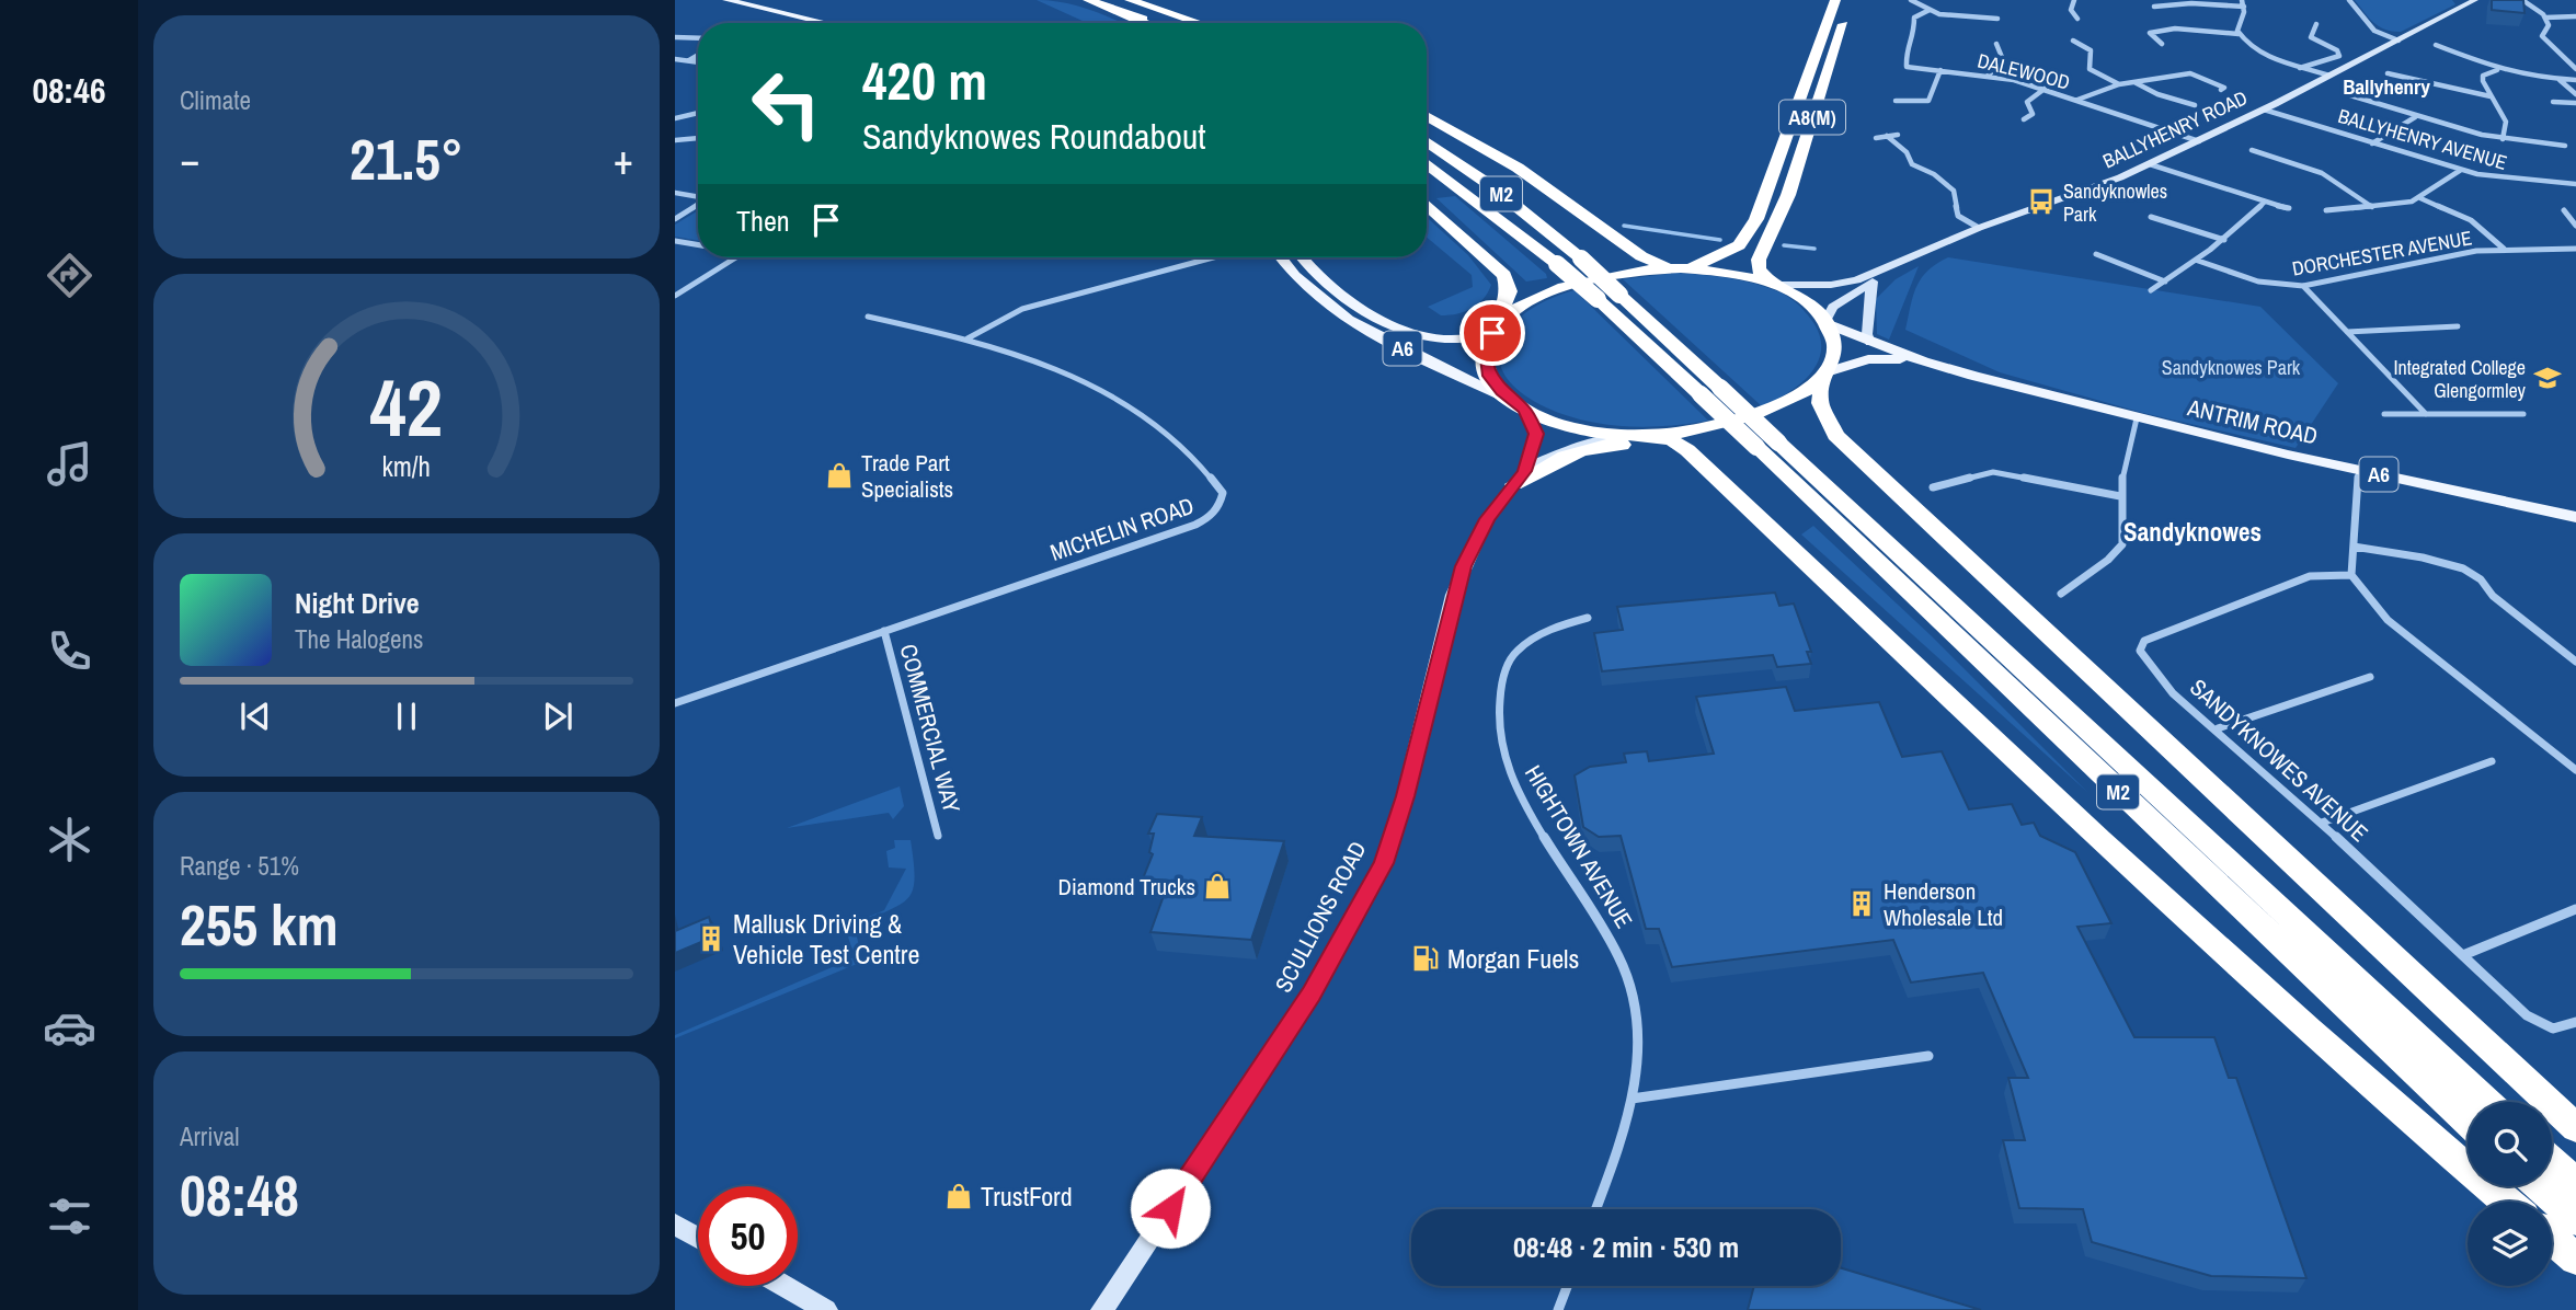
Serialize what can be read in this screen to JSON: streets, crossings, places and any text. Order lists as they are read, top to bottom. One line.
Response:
{"streets":{"highway":["A8(M)","M2","A6"],"main road":["BALLYHENRY ROAD","ANTRIM ROAD","SCULLIONS ROAD"],"street":["DALEWOOD","BALLYHENRY AVENUE","DORCHESTER AVENUE","MICHELIN ROAD","COMMERCIAL WAY","SANDYKNOWES AVENUE","HIGHTOWN AVENUE"]},"crossings":[["DALEWOOD","BALLYHENRY ROAD"],["A8(M)","BALLYHENRY ROAD"],["A8(M)","A6"],["BALLYHENRY ROAD","BALLYHENRY AVENUE"],["BALLYHENRY ROAD","A6"],["BALLYHENRY ROAD","ANTRIM ROAD"],["A6","ANTRIM ROAD"],["A6","SCULLIONS ROAD"],["MICHELIN ROAD","COMMERCIAL WAY"]],"districts":["Ballyhenry","Sandyknowes"],"parks":["Sandyknowes Park"],"places":{"bus stop":["Sandyknowles Park"],"school or university":["Integrated College Glengormley"],"shop":["Trade Part Specialists","Diamond Trucks","TrustFord"],"building":["Henderson Wholesale Ltd","Mallusk Driving & Vehicle Test Centre"],"fuel station":["Morgan Fuels"]},"page":{"tabs":"08:46","tile":["Climate",["Range · 51%","255 km"],["Arrival","08:48"]],"turn":["420 m","Sandyknowes Roundabout"],"heat":["−","21.5°","+"],"then":"Then","song":["Night Drive","The Halogens"],"limit":"50","trip":"08:48 · 2 min · 530 m","gauge":["42","km/h"]}}
